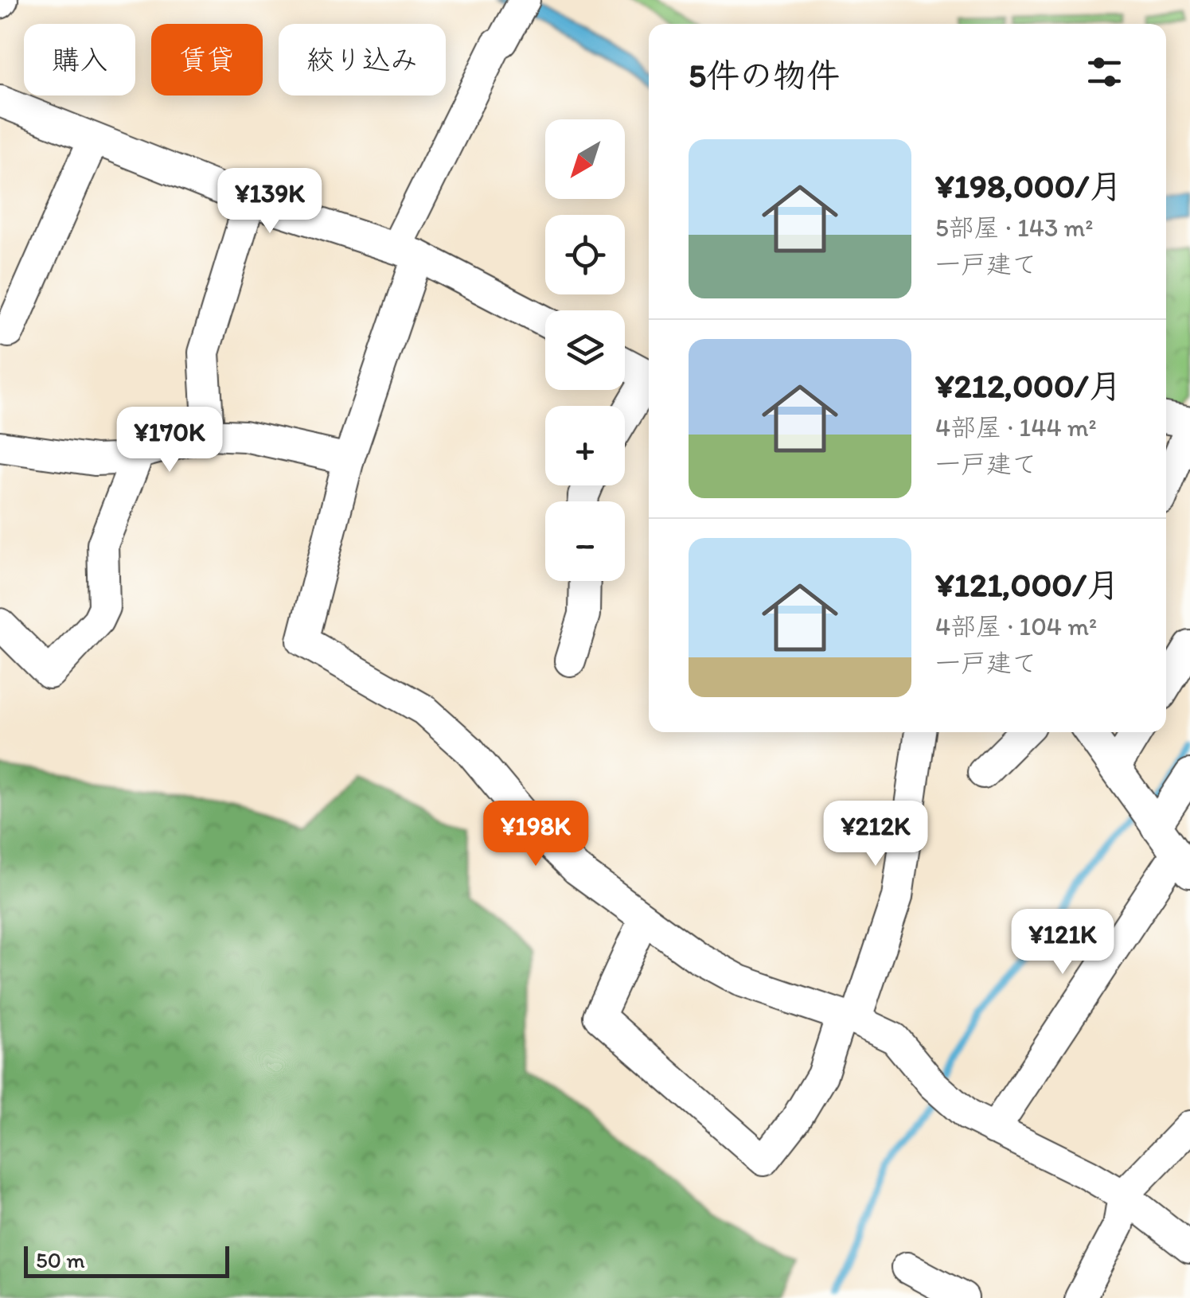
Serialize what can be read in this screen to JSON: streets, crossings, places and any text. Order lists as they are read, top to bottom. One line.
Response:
{"scale_bar":"50 m","north":"bottom left","page":{"chip":["購入","賃貸","絞り込み"],"heading":"5件の物件","map_buttons":["+","−"],"list":[{"name":"¥198,000/月","note":"5部屋 · 143 m² · 一戸建て"},{"name":"¥212,000/月","note":"4部屋 · 144 m² · 一戸建て"},{"name":"¥121,000/月","note":"4部屋 · 104 m² · 一戸建て"}],"price":["¥139K","¥170K","¥198K","¥212K","¥121K"],"scale":"50 m"}}
